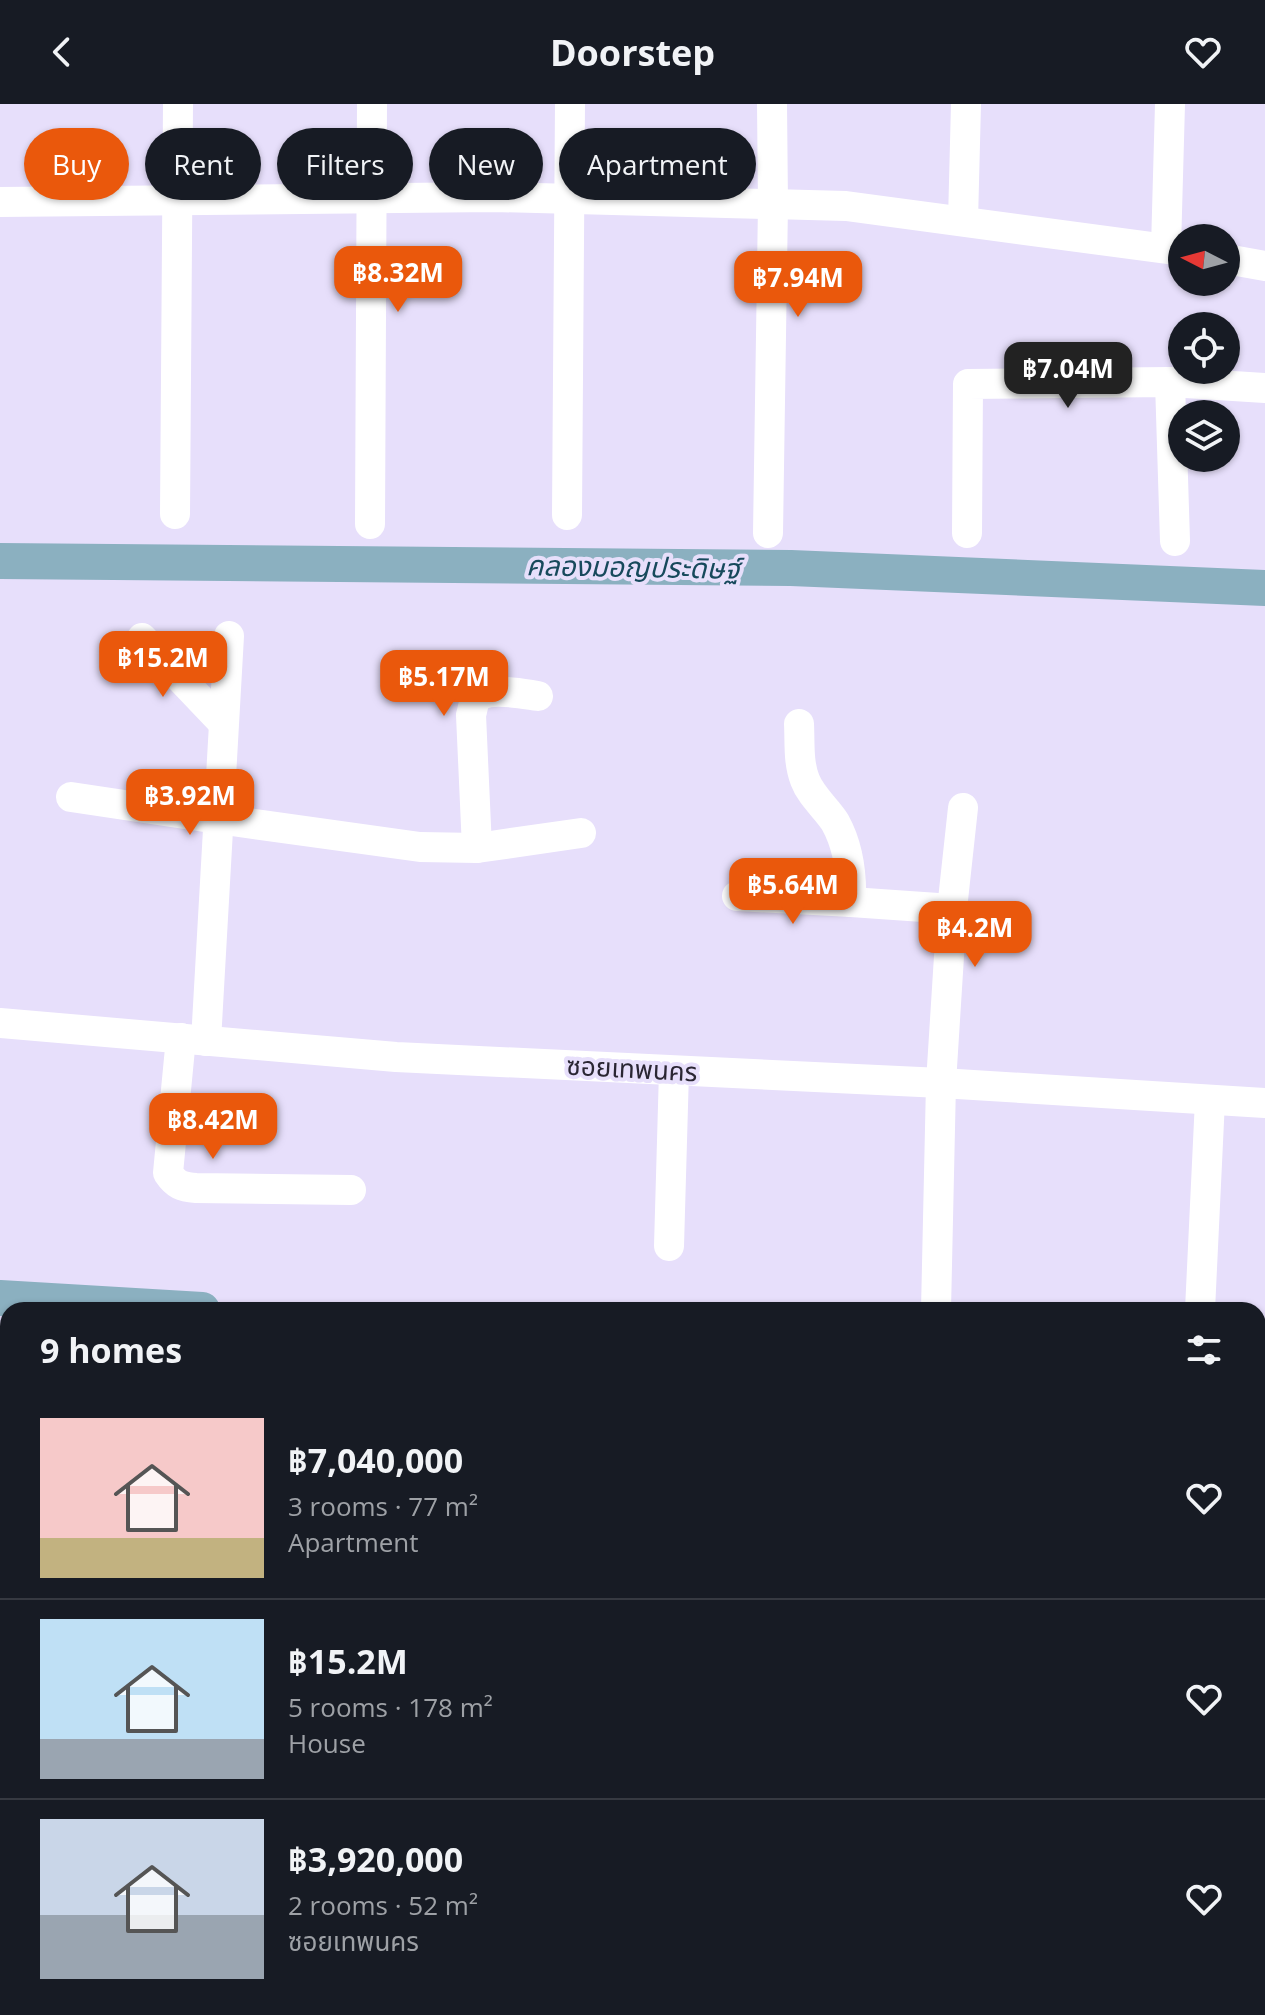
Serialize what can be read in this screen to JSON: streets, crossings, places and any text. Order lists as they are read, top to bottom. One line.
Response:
{"streets":{"street":["ซอยเทพนคร"]},"water":["คลองมอญประดิษฐ์"],"north":"left","page":{"header":"Doorstep","chip":["Buy","Rent","Filters","New","Apartment"],"price":["฿8.32M","฿7.94M","฿7.04M","฿15.2M","฿5.17M","฿3.92M","฿5.64M","฿4.2M","฿8.42M"],"heading":"9 homes","list":[{"name":"฿7,040,000","note":"3 rooms · 77 m² · Apartment"},{"name":"฿15.2M","note":"5 rooms · 178 m² · House"},{"name":"฿3,920,000","note":"2 rooms · 52 m² · ซอยเทพนคร"}]}}
